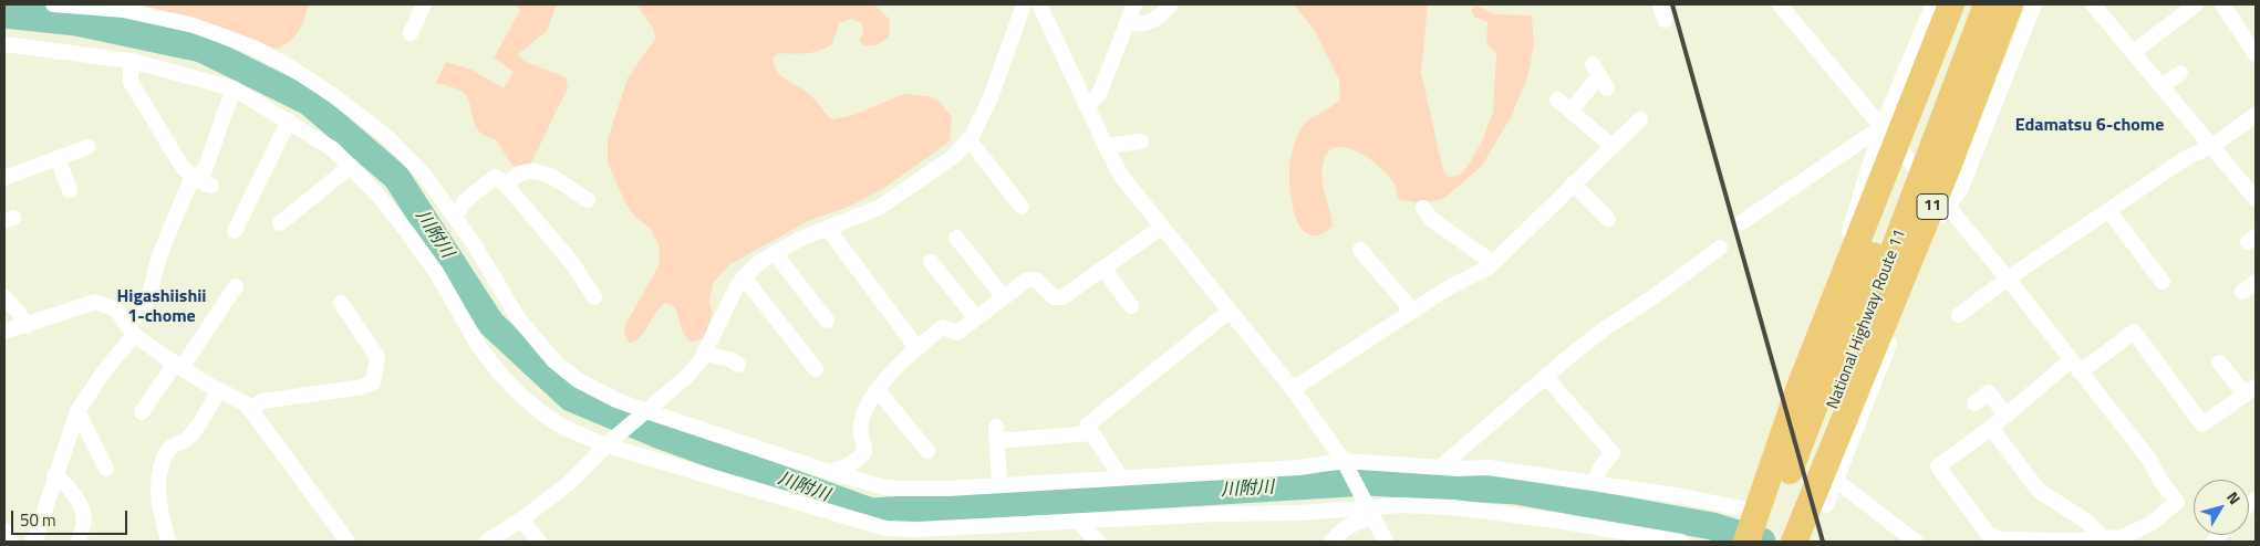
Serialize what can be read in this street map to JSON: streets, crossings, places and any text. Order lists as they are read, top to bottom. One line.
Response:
{"streets":{"highway":["11","National Highway Route 11"]},"districts":["Edamatsu 6-chome","Higashiishii 1-chome"],"water":["川附川"],"scale_bar":"50 m","north":"top right"}
